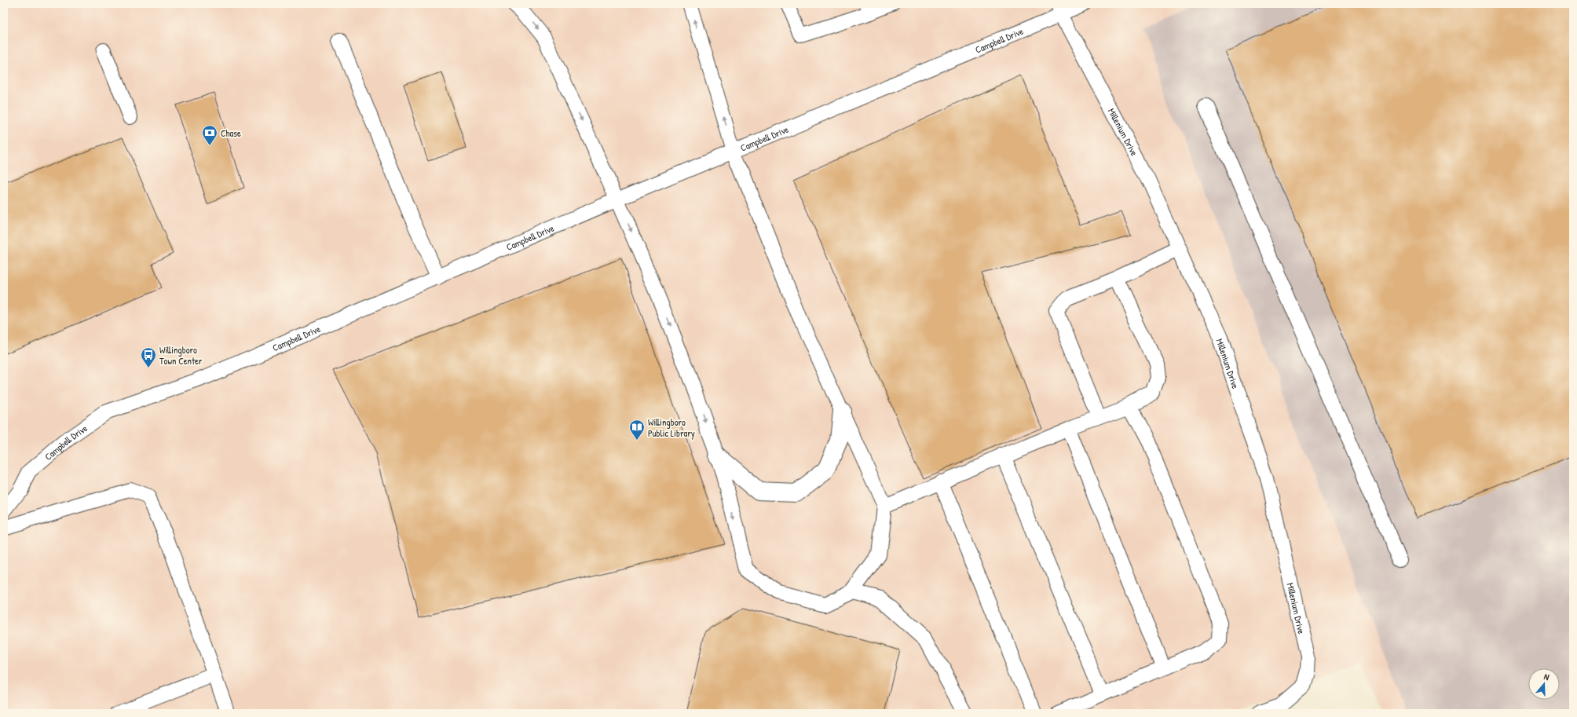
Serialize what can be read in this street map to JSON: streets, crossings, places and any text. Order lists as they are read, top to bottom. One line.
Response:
{"streets":{"lane":["Campbell Drive","Millenium Drive"]},"crossings":[["Campbell Drive","Millenium Drive"]],"places":{"bank":["Chase"],"bus stop":["Willingboro Town Center"],"library":["Willingboro Public Library"]},"north":"top"}
